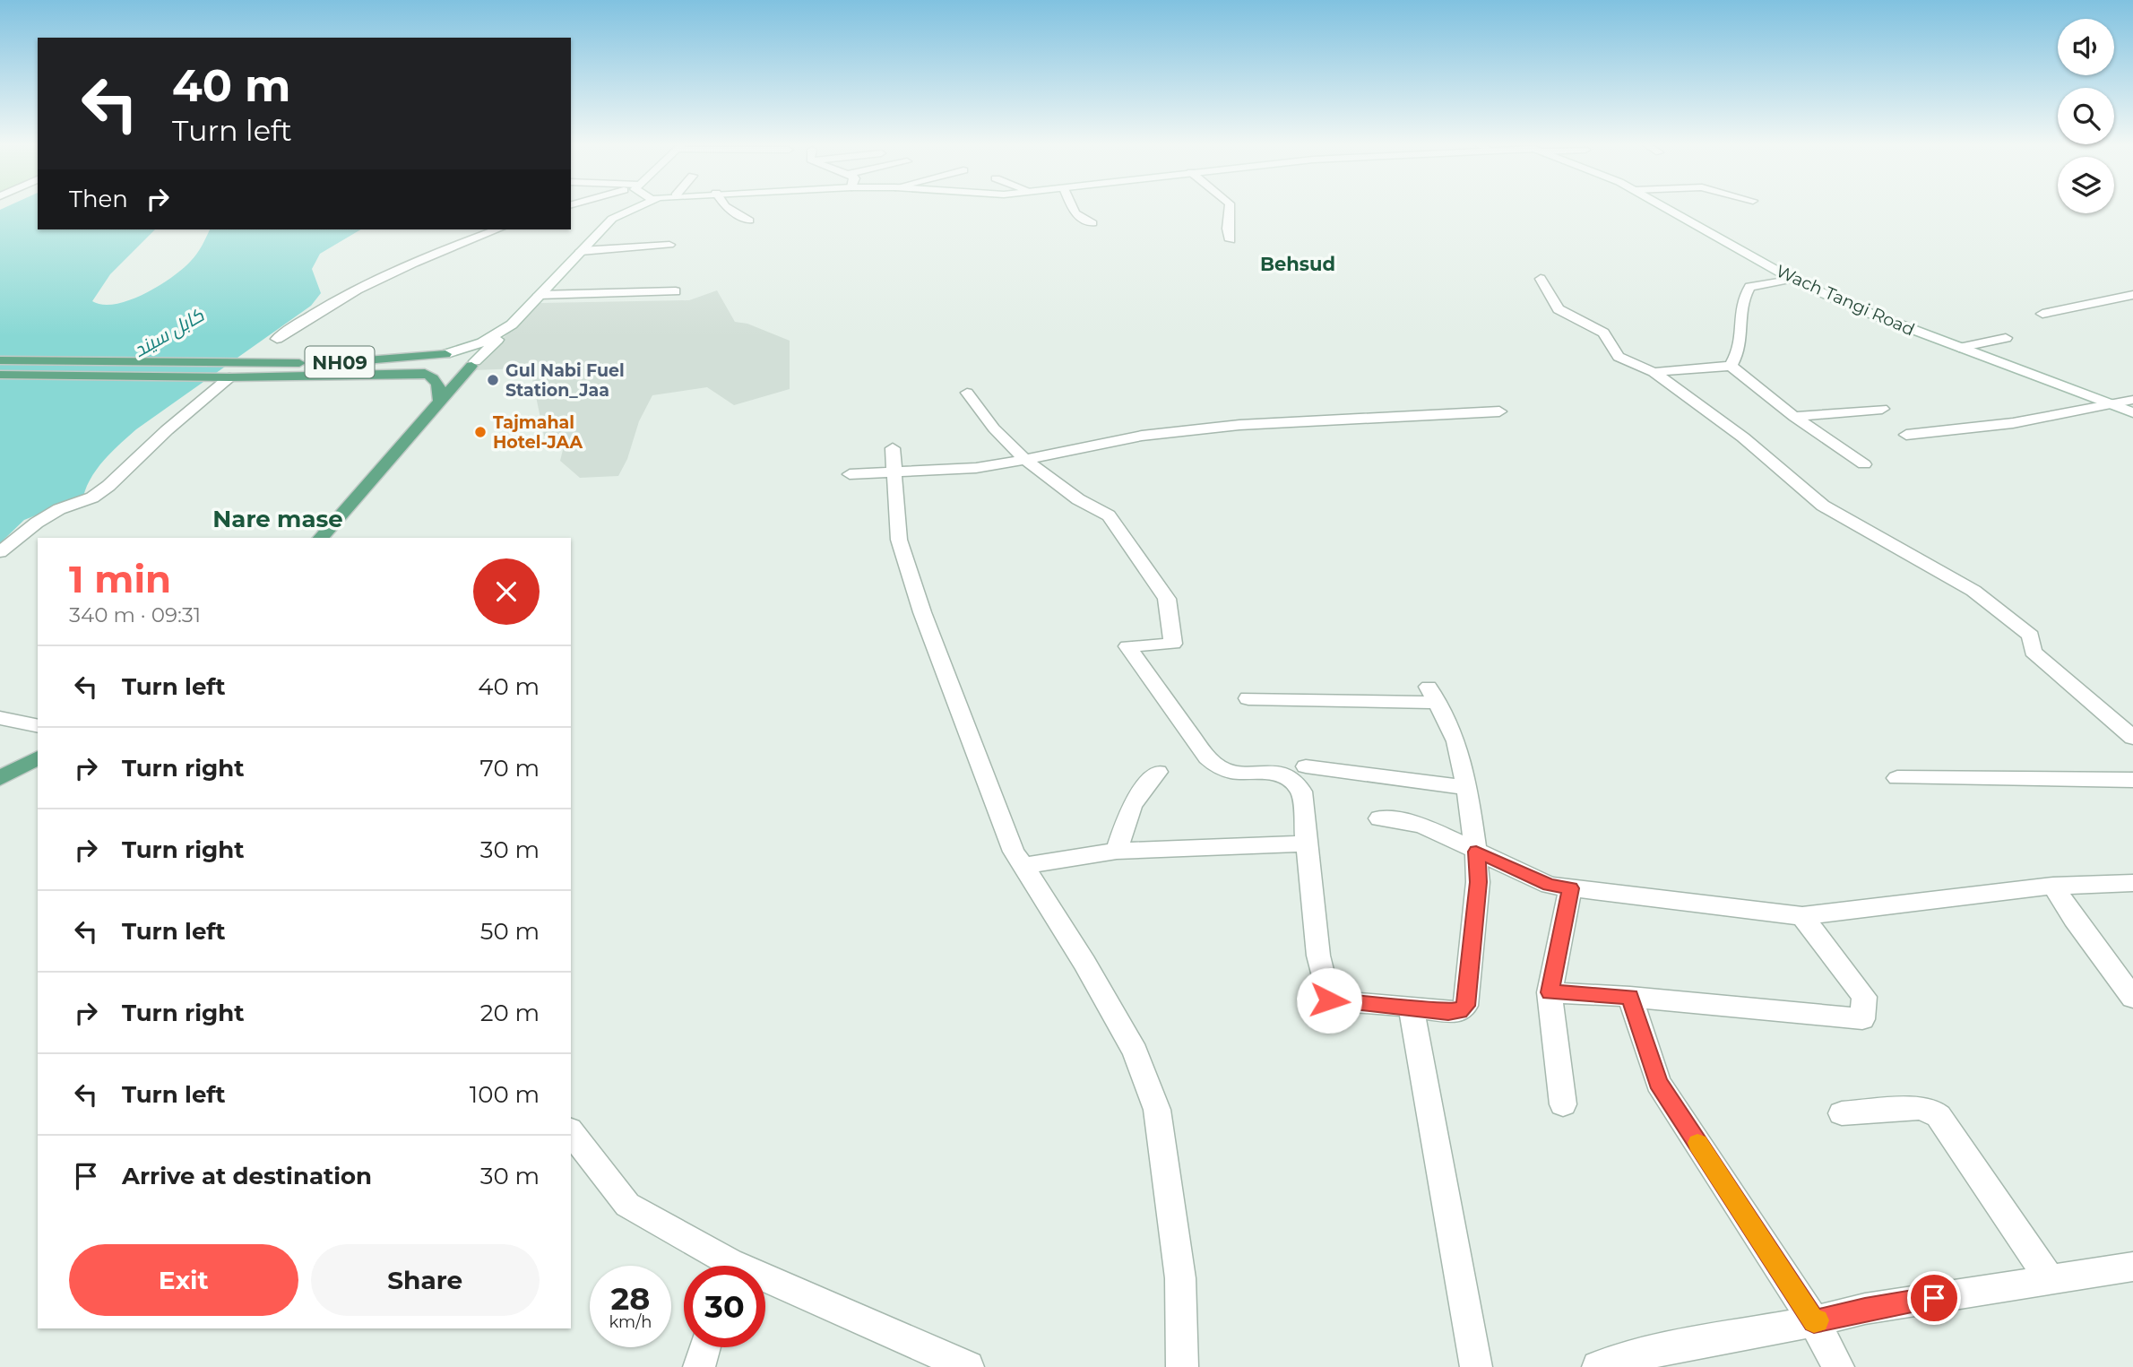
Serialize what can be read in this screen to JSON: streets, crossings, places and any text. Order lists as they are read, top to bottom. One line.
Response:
{"streets":{"main road":["NH09"],"street":["Wach Tangi Road"]},"districts":["Behsud","Nare mase"],"water":["کابل سيند"],"places":["Gul Nabi Fuel Station_Jaa","Tajmahal Hotel-JAA"],"page":{"turn":["40 m","Turn left"],"then":"Then","heading":["1 min","340 m · 09:31"],"list":[{"name":"Turn left","value":"40 m"},{"name":"Turn right","value":"70 m"},{"name":"Turn right","value":"30 m"},{"name":"Turn left","value":"50 m"},{"name":"Turn right","value":"20 m"},{"name":"Turn left","value":"100 m"},{"name":"Arrive at destination","value":"30 m"}],"buttons":["Exit","Share"],"speed":"28 km/h","limit":"30"}}
